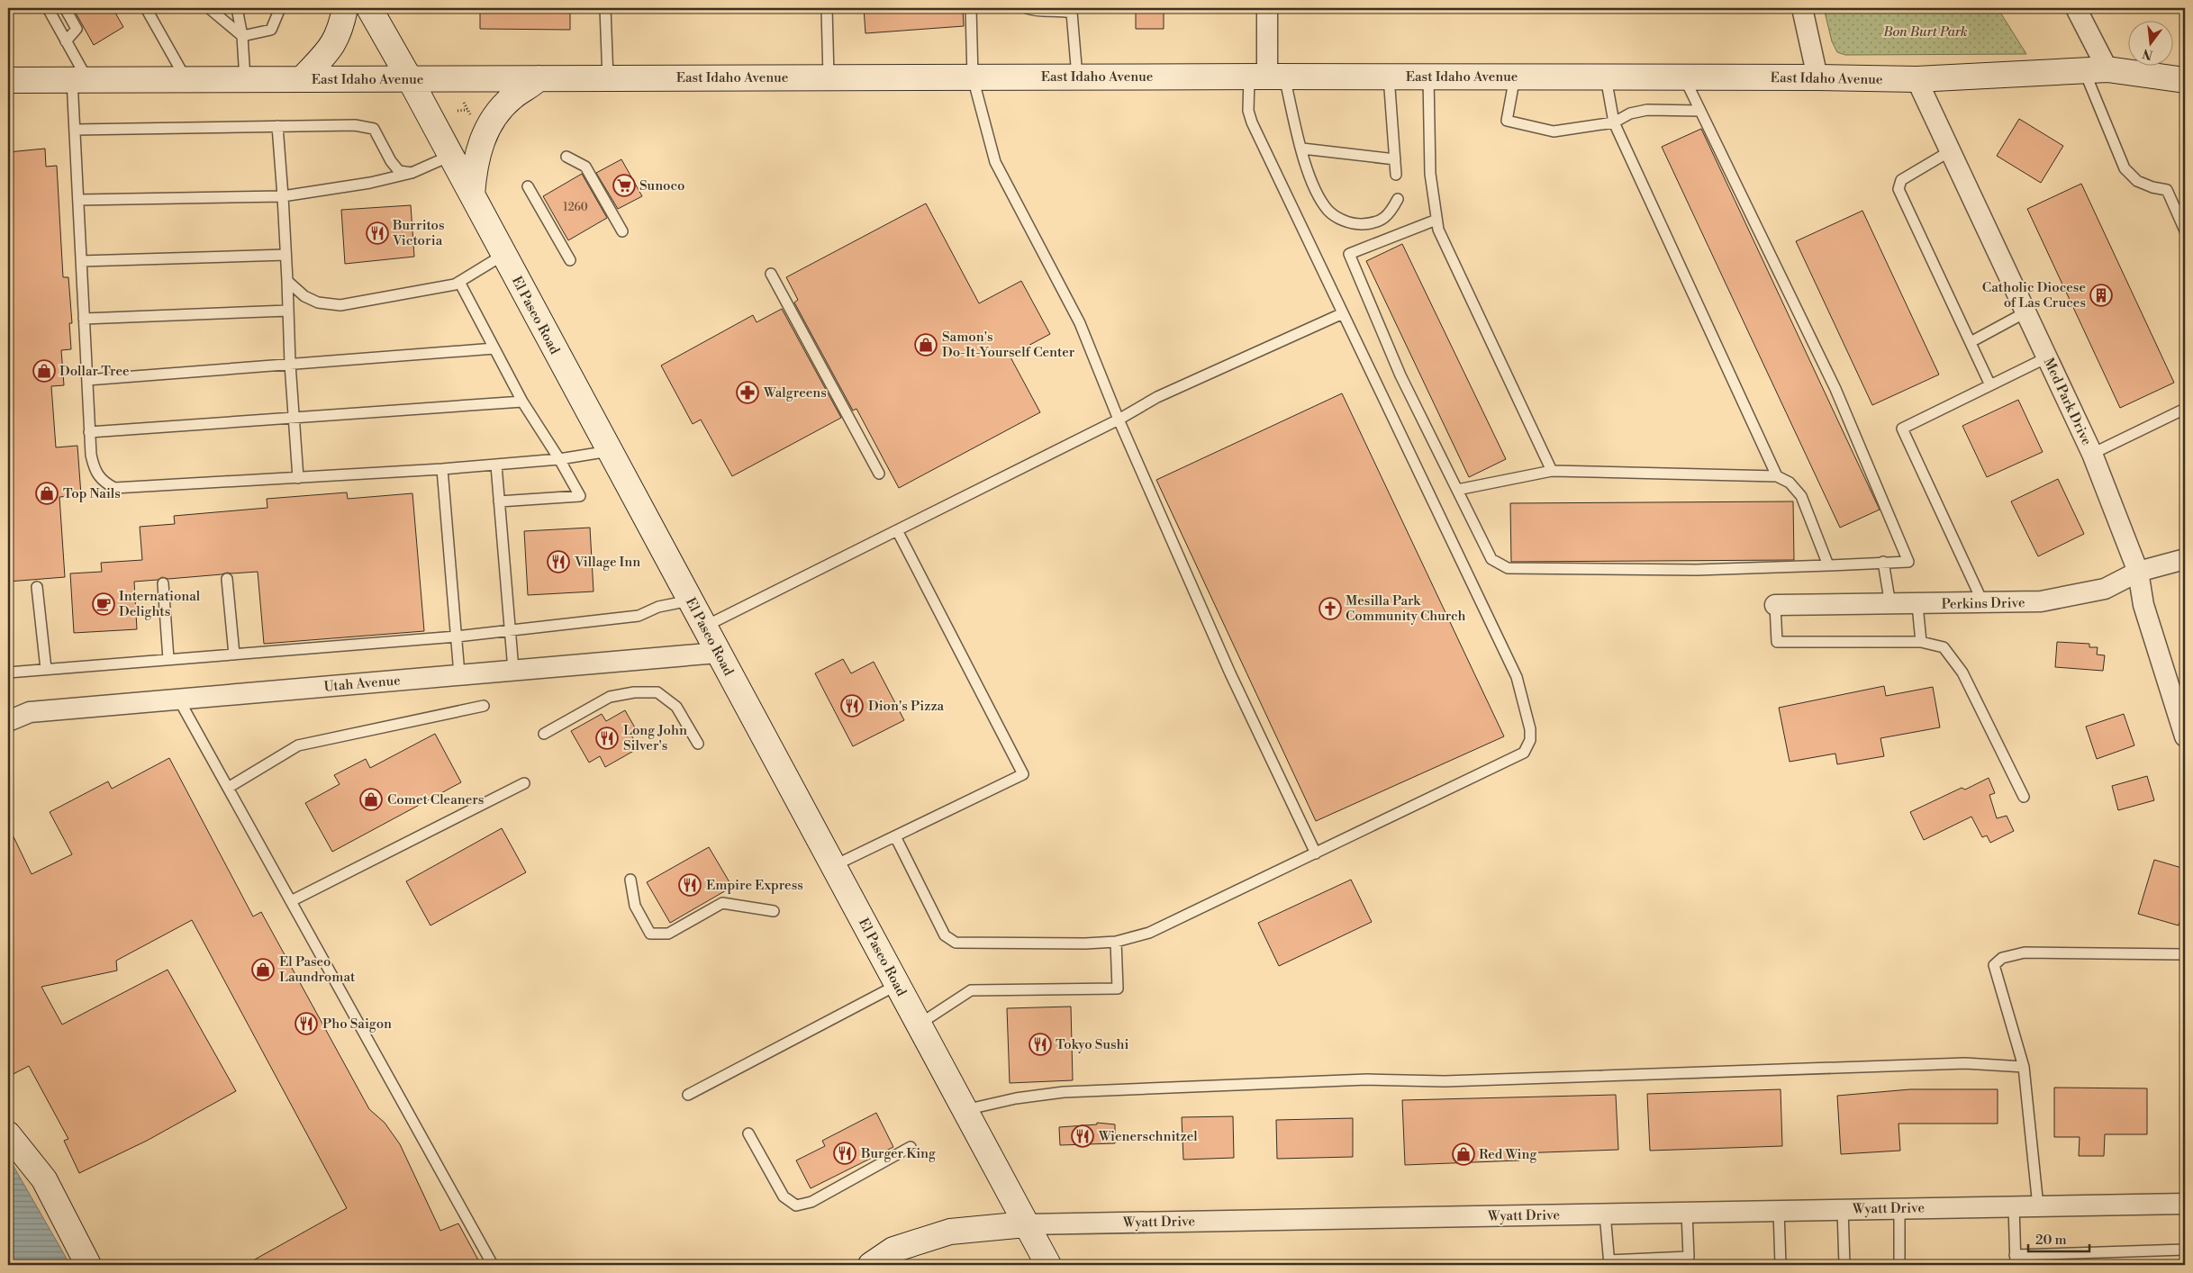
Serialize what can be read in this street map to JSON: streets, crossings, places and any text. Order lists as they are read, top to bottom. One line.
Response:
{"streets":{"street":["East Idaho Avenue","El Paseo Road","Med Park Drive","Perkins Drive","Utah Avenue","Wyatt Drive"]},"crossings":[["East Idaho Avenue","El Paseo Road"],["East Idaho Avenue","Med Park Drive"],["El Paseo Road","Utah Avenue"],["El Paseo Road","Wyatt Drive"],["Med Park Drive","Perkins Drive"]],"parks":["Bon Burt Park"],"places":{"supermarket":["Sunoco"],"restaurant":["Burritos Victoria","Village Inn","Dion's Pizza","Long John Silver's","Empire Express","Pho Saigon","Tokyo Sushi","Wienerschnitzel","Burger King"],"building":["Catholic Diocese of Las Cruces"],"shop":["Samon's Do-It-Yourself Center","Dollar Tree","Top Nails","Comet Cleaners","El Paseo Laundromat","Red Wing"],"pharmacy":["Walgreens"],"cafe":["International Delights"],"church":["Mesilla Park Community Church"]},"house_numbers":["1260"],"scale_bar":"20 m","north":"bottom"}
